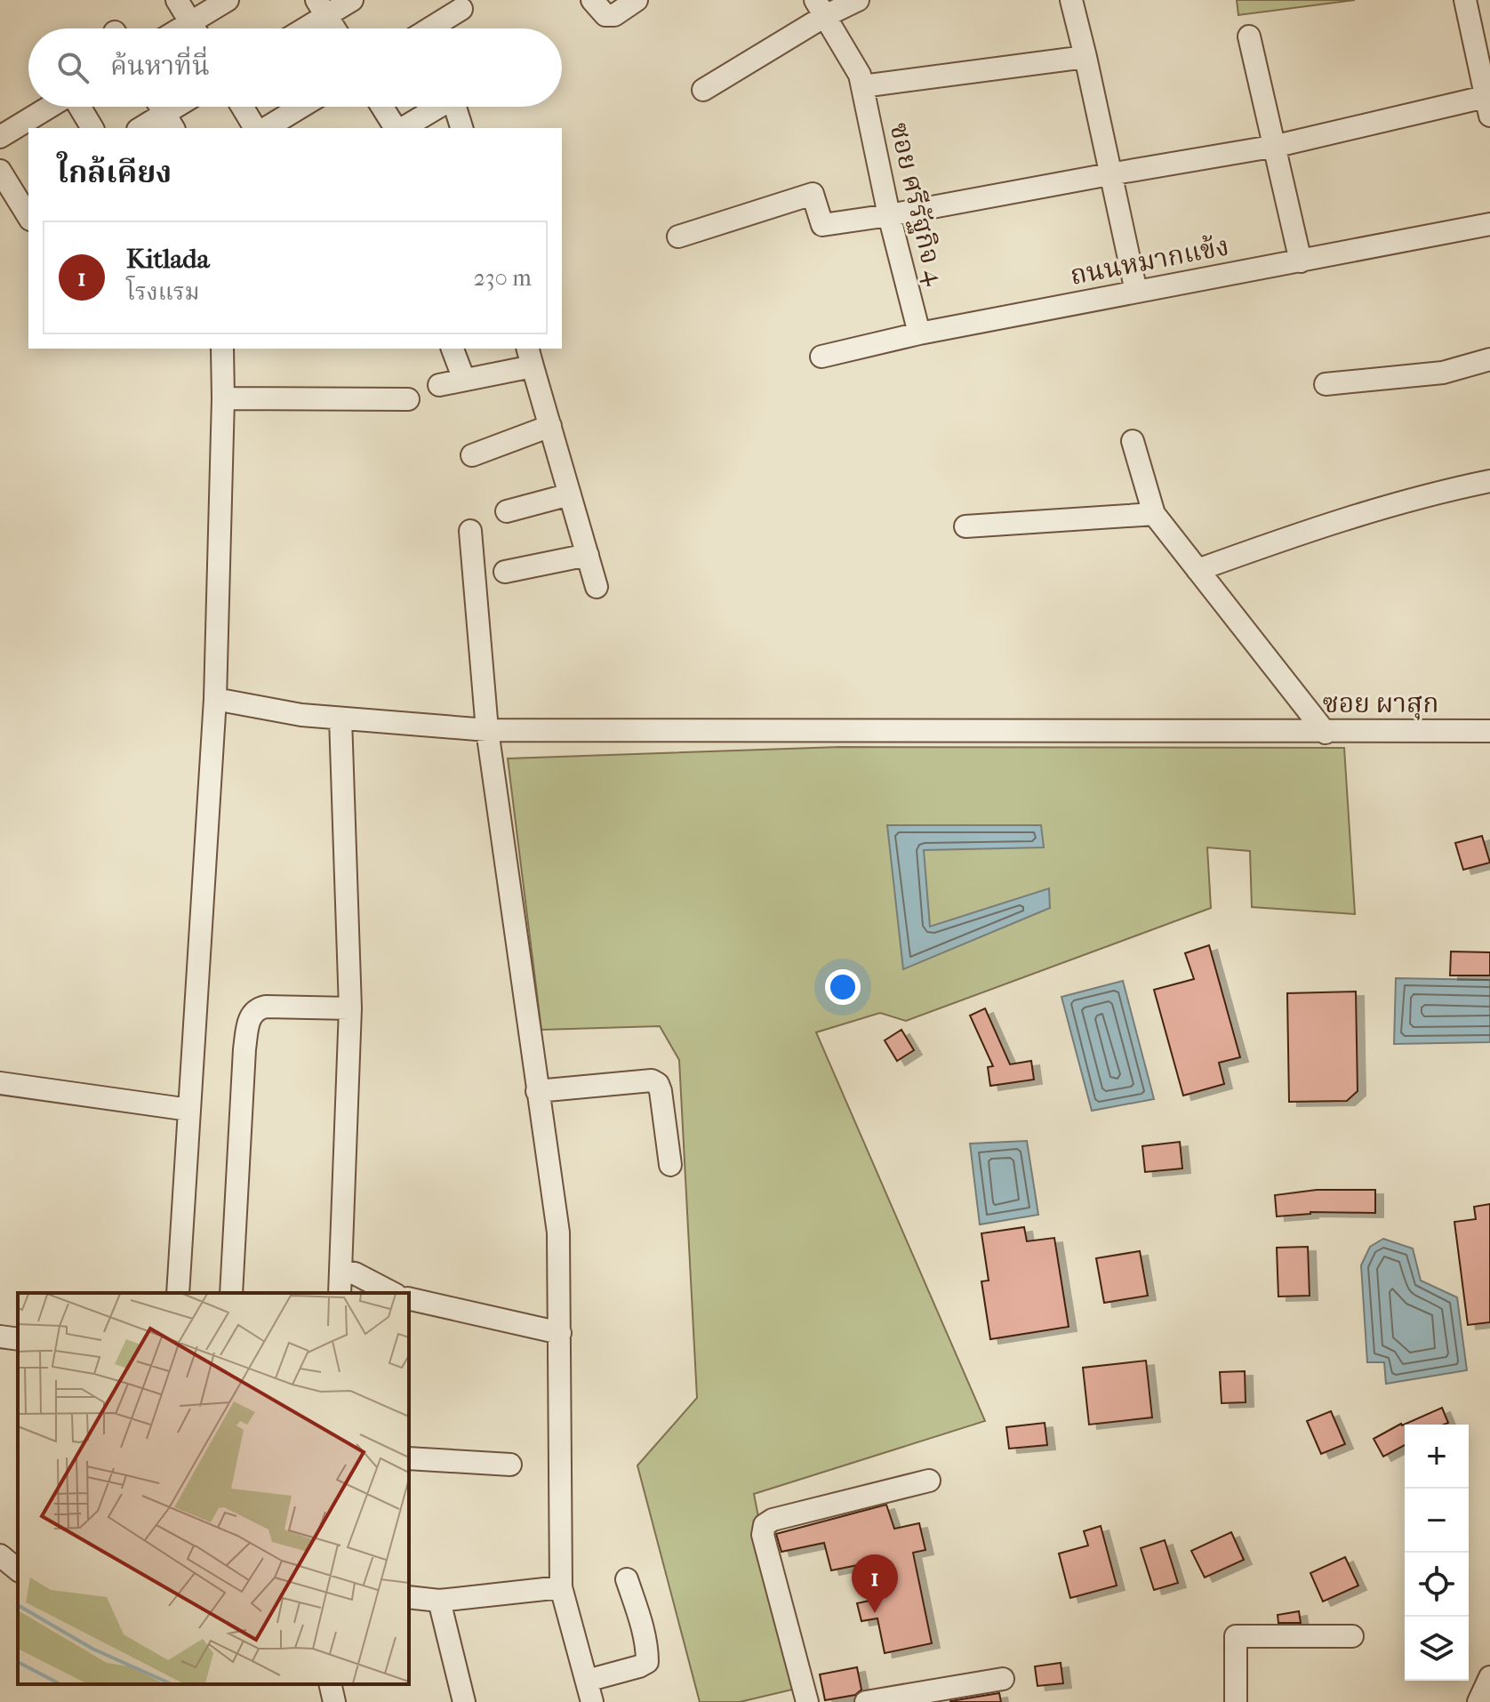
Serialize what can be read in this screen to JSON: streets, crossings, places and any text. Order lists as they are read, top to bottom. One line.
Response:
{"streets":{"street":["ซอย ศรีรัฐกิจ 4","ถนนหมากแข้ง","ซอย ผาสุก"]},"crossings":[["ซอย ศรีรัฐกิจ 4","ถนนหมากแข้ง"]],"page":{"search":"ค้นหาที่นี่","heading":"ใกล้เคียง","list":[{"mark":"1","name":"Kitlada","note":"โรงแรม","value":"230 m"}],"map_buttons":["+","−"],"pins":"1"}}
